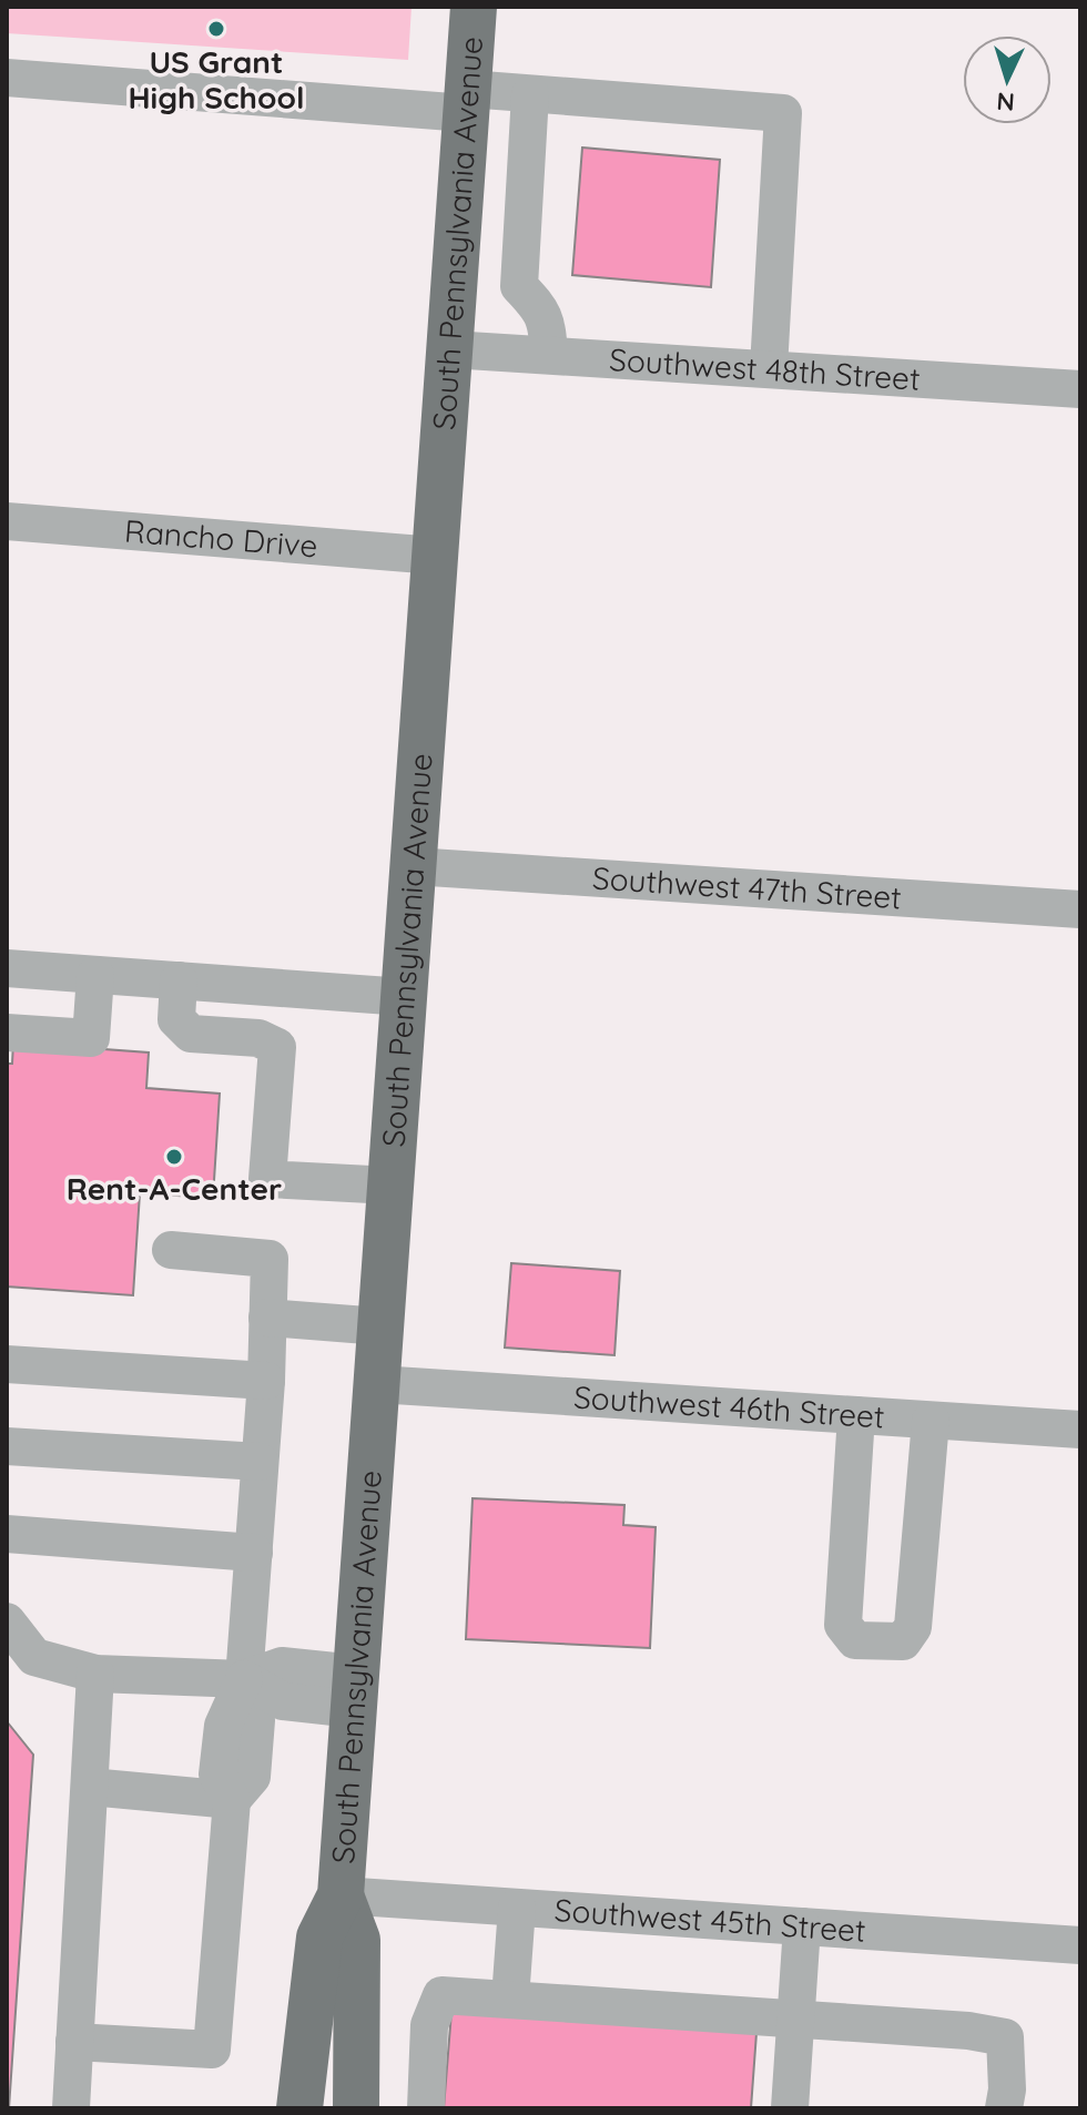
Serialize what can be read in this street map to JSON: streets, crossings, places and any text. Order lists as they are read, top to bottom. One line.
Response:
{"streets":{"main road":["South Pennsylvania Avenue"],"street":["Southwest 48th Street","Rancho Drive","Southwest 47th Street","Southwest 46th Street","Southwest 45th Street"]},"crossings":[["South Pennsylvania Avenue","Southwest 48th Street"],["South Pennsylvania Avenue","Rancho Drive"],["South Pennsylvania Avenue","Southwest 47th Street"],["South Pennsylvania Avenue","Southwest 46th Street"],["South Pennsylvania Avenue","Southwest 45th Street"]],"places":["US Grant High School","Rent-A-Center"],"north":"bottom"}
